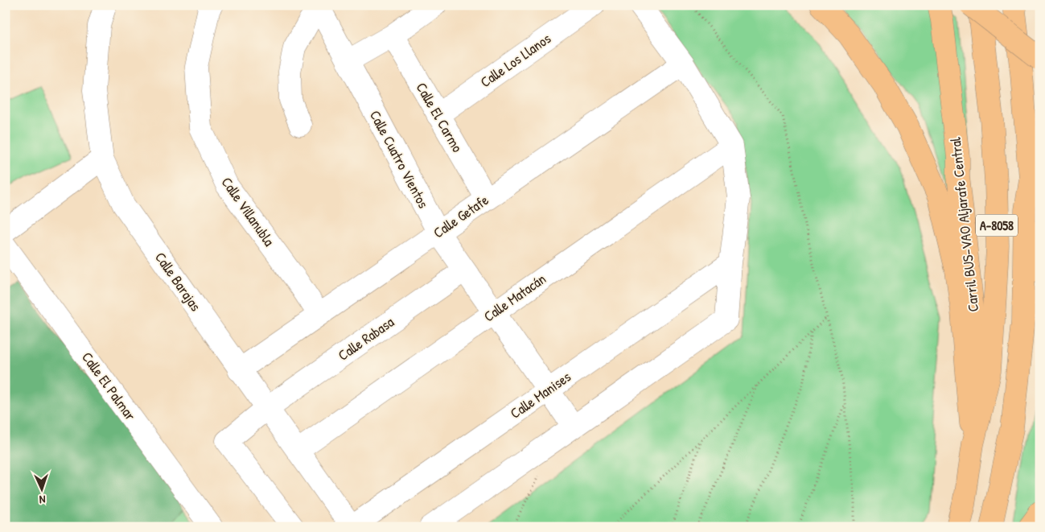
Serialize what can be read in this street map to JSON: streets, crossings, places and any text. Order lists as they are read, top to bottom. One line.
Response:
{"streets":{"main road":["Carril BUS-VAO Aljarafe Central","A-8058"],"street":["Calle Los Llanos","Calle El Carmo","Calle Cuatro Vientos","Calle Villanubla","Calle Getafe","Calle Barajas","Calle Matacán","Calle Rabasa","Calle El Palmar","Calle Manises"]},"crossings":[["Calle Los Llanos","Calle El Carmo"],["Calle El Carmo","Calle Getafe"],["Calle Cuatro Vientos","Calle Getafe"],["Calle Cuatro Vientos","Calle Matacán"],["Calle Cuatro Vientos","Calle Rabasa"],["Calle Cuatro Vientos","Calle Manises"],["Calle Villanubla","Calle Getafe"],["Calle Getafe","Calle Barajas"],["Carril BUS-VAO Aljarafe Central","A-8058"],["Calle Barajas","Calle Matacán"],["Calle Barajas","Calle Rabasa"],["Calle Barajas","Calle Manises"]],"north":"bottom"}
